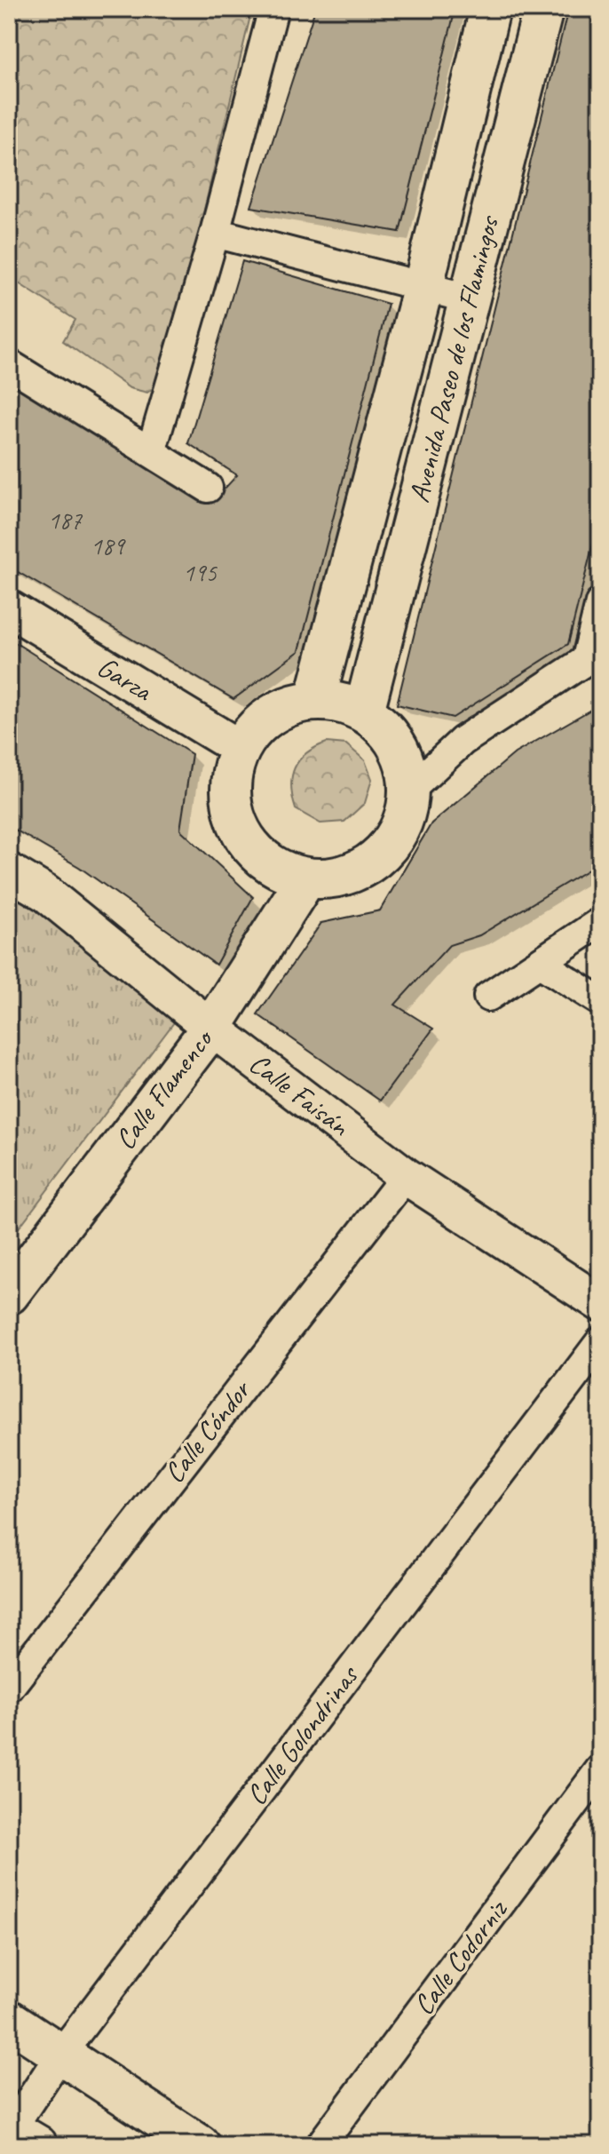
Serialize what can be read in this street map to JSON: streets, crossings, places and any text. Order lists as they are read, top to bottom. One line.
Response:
{"streets":{"main road":["Avenida Paseo de los Flamingos","Calle Flamenco"],"street":["Garza","Calle Faisán","Calle Cóndor","Calle Golondrinas","Calle Codorniz"]},"crossings":[["Avenida Paseo de los Flamingos","Garza"],["Avenida Paseo de los Flamingos","Calle Flamenco"],["Garza","Calle Flamenco"],["Calle Flamenco","Calle Faisán"],["Calle Faisán","Calle Cóndor"]],"house_numbers":["187","189","195"]}
